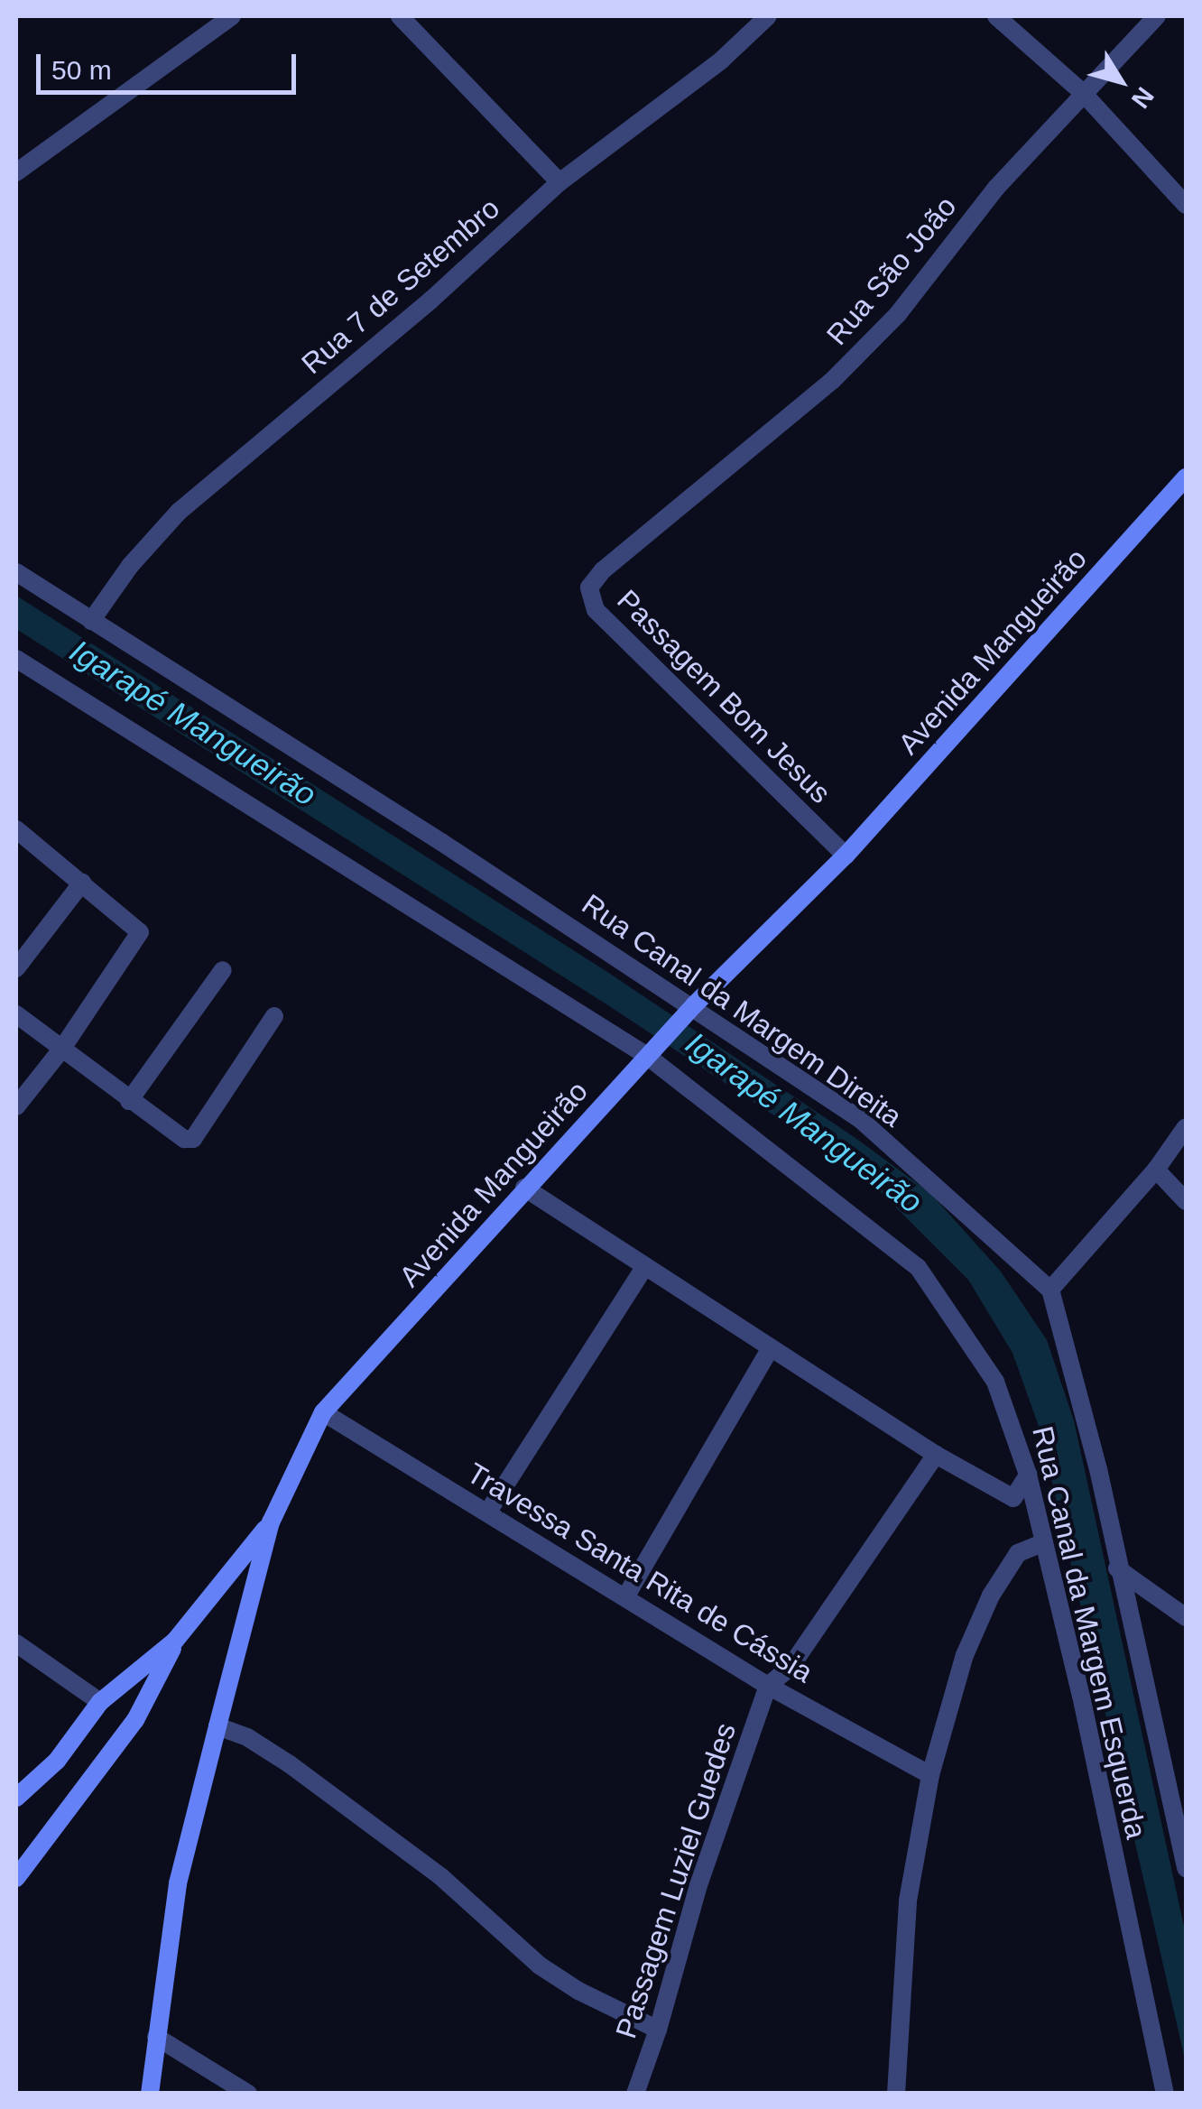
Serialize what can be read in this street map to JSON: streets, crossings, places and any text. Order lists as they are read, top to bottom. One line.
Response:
{"streets":{"street":["Rua São João","Rua 7 de Setembro","Avenida Mangueirão","Passagem Bom Jesus","Rua Canal da Margem Direita","Travessa Santa Rita de Cássia","Rua Canal da Margem Esquerda","Passagem Luziel Guedes"]},"crossings":[["Rua São João","Passagem Bom Jesus"],["Rua 7 de Setembro","Rua Canal da Margem Direita"],["Avenida Mangueirão","Passagem Bom Jesus"],["Avenida Mangueirão","Rua Canal da Margem Direita"],["Avenida Mangueirão","Travessa Santa Rita de Cássia"],["Avenida Mangueirão","Rua Canal da Margem Esquerda"],["Travessa Santa Rita de Cássia","Passagem Luziel Guedes"]],"water":["Igarapé Mangueirão"],"scale_bar":"50 m","north":"bottom right"}
